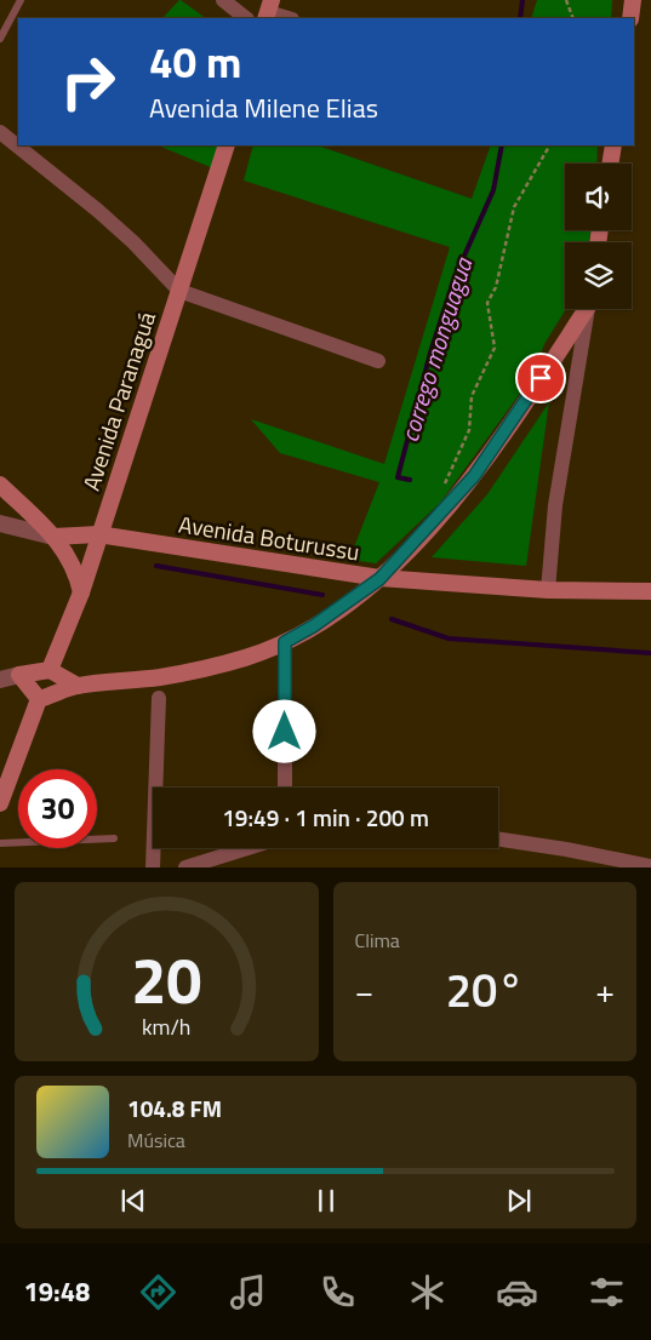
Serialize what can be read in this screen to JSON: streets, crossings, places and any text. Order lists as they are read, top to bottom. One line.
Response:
{"streets":{"main road":["Avenida Paranaguá","Avenida Boturussu"]},"crossings":[["Avenida Paranaguá","Avenida Boturussu"]],"water":["corrego monguagua"],"page":{"turn":["40 m","Avenida Milene Elias"],"limit":"30","trip":"19:49 · 1 min · 200 m","tile":"Clima","heat":["−","20°","+"],"song":["104.8 FM","Música"],"tabs":"19:48","gauge":["20","km/h"]}}
